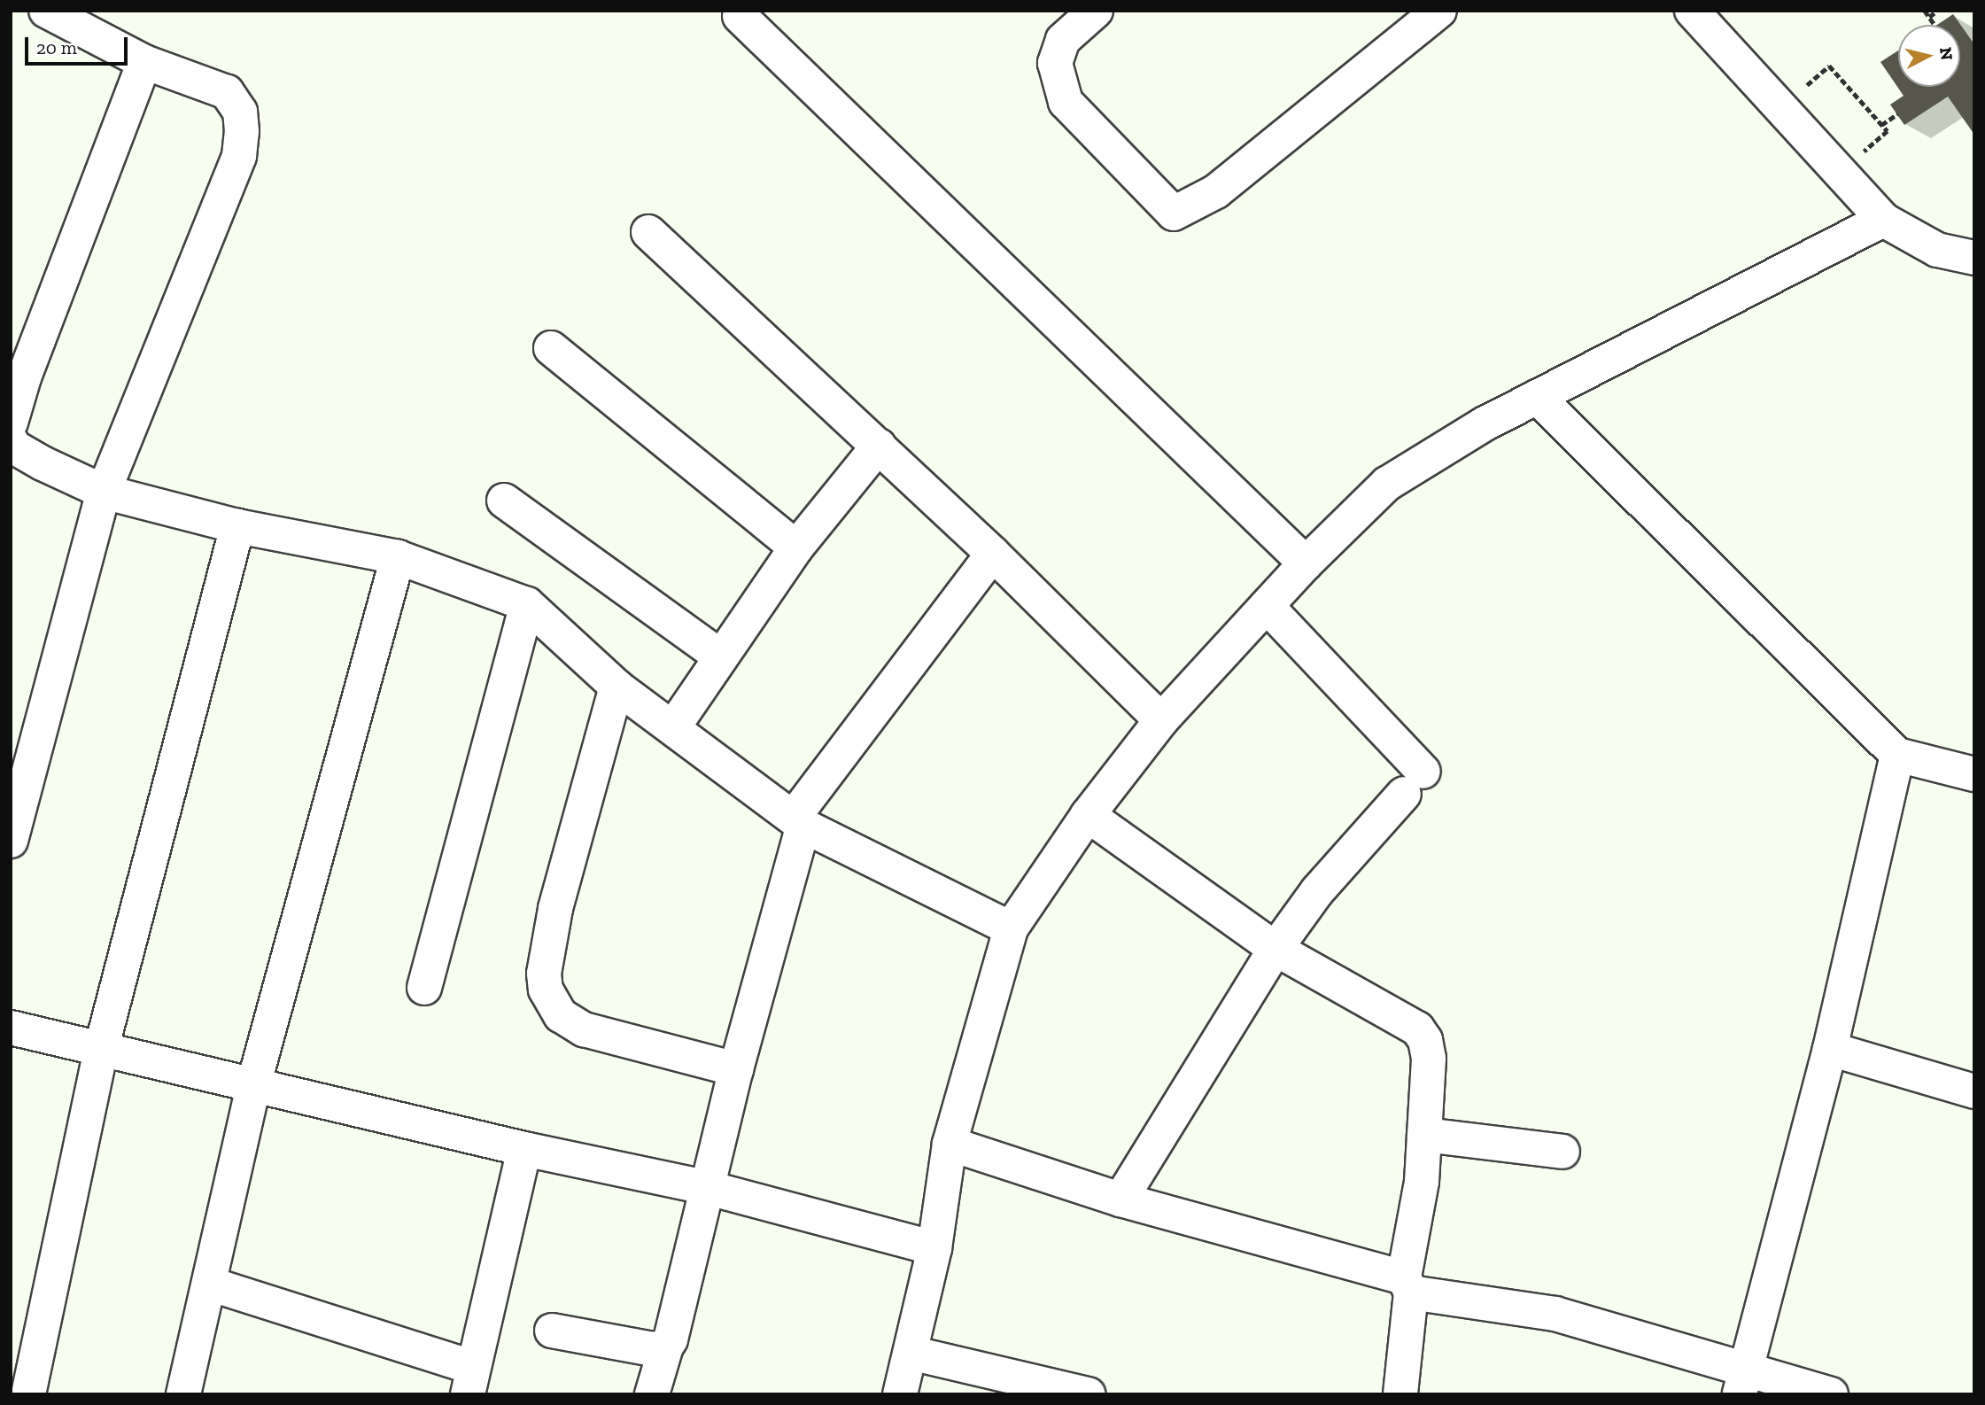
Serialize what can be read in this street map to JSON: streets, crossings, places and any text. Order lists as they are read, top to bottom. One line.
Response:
{"scale_bar":"20 m","north":"right"}
